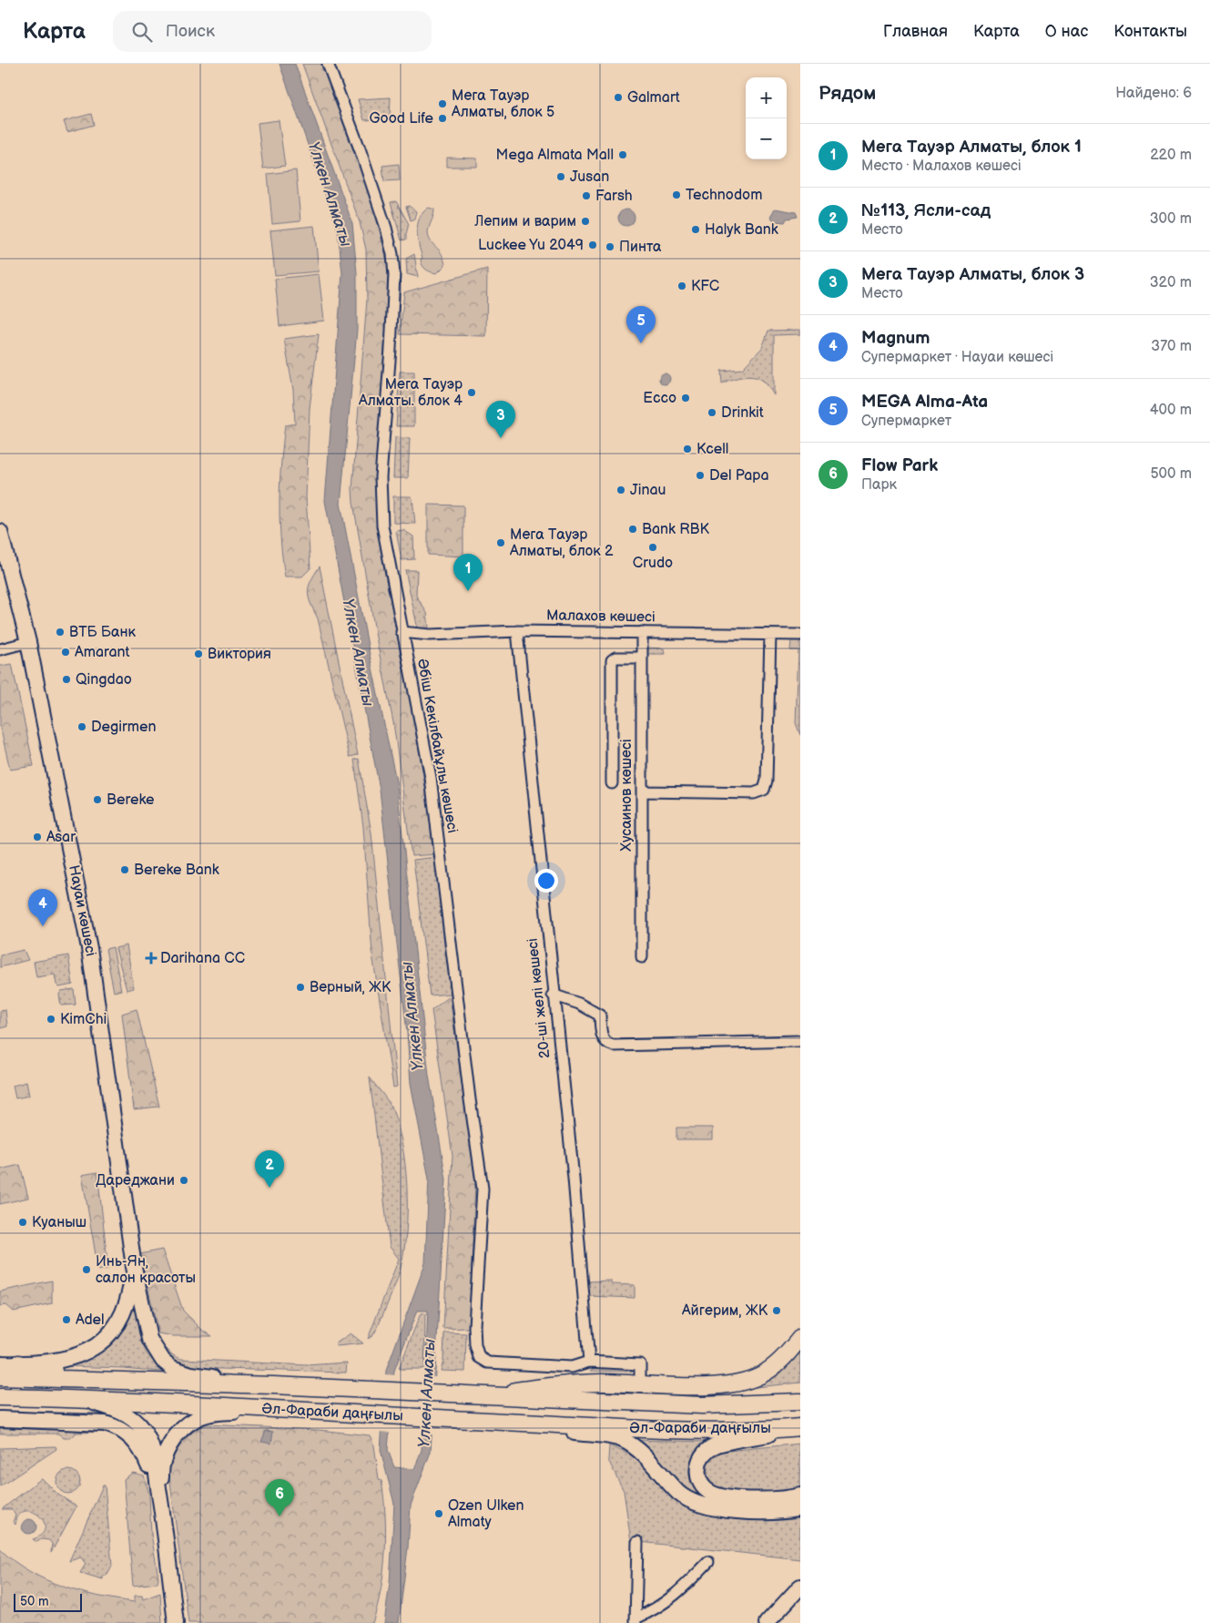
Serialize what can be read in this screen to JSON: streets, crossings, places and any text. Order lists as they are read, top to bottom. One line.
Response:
{"streets":{"main road":["Әл-Фараби даңғылы"],"street":["Малахов көшесі","Әбіш Кекілбайұлы көшесі","Хусаинов көшесі","Науаи көшесі","20-ші желі көшесі"]},"crossings":[["Малахов көшесі","Әбіш Кекілбайұлы көшесі"],["Малахов көшесі","Хусаинов көшесі"],["Малахов көшесі","20-ші желі көшесі"],["Әбіш Кекілбайұлы көшесі","20-ші желі көшесі"],["Науаи көшесі","Әл-Фараби даңғылы"]],"water":["Үлкен Алматы"],"places":{"other":["Galmart","Мега Тауэр Алматы, блок 5","Good Life","Mega Almata Mall","Jusan","Technodom","Farsh","Лепим и варим","Halyk Bank","Luckee Yu 2049","Пинта","KFC","Мега Тауэр Алматы. блок 4","Ecco","Drinkit","Kcell","Del Papa","Jinau","Bank RBK","Мега Тауэр Алматы, блок 2","Crudo","ВТБ Банк","Amarant","Виктория","Qingdao","Degirmen","Bereke","Asar","Bereke Bank","Верный, ЖК","KimChi","Дареджани","Куаныш","Инь-Ян, салон красоты","Айгерим, ЖК","Adel","Ozen Ulken Almaty"],"health":["Darihana CC"]},"scale_bar":"50 m","page":{"header":"Карта","search":"Поиск","nav":["Главная","Карта","О нас","Контакты"],"heading":["Рядом","Найдено: 6"],"map_buttons":["+","−"],"list":[{"mark":"1","name":"Мега Тауэр Алматы, блок 1","note":"Место · Малахов көшесі","value":"220 m"},{"mark":"2","name":"№113, Ясли-сад","note":"Место","value":"300 m"},{"mark":"3","name":"Мега Тауэр Алматы, блок 3","note":"Место","value":"320 m"},{"mark":"4","name":"Magnum","note":"Супермаркет · Науаи көшесі","value":"370 m"},{"mark":"5","name":"MEGA Alma-Ata","note":"Супермаркет","value":"400 m"},{"mark":"6","name":"Flow Park","note":"Парк","value":"500 m"}],"pins":["5","3","1","4","2","6"],"scale":"50 m"}}
